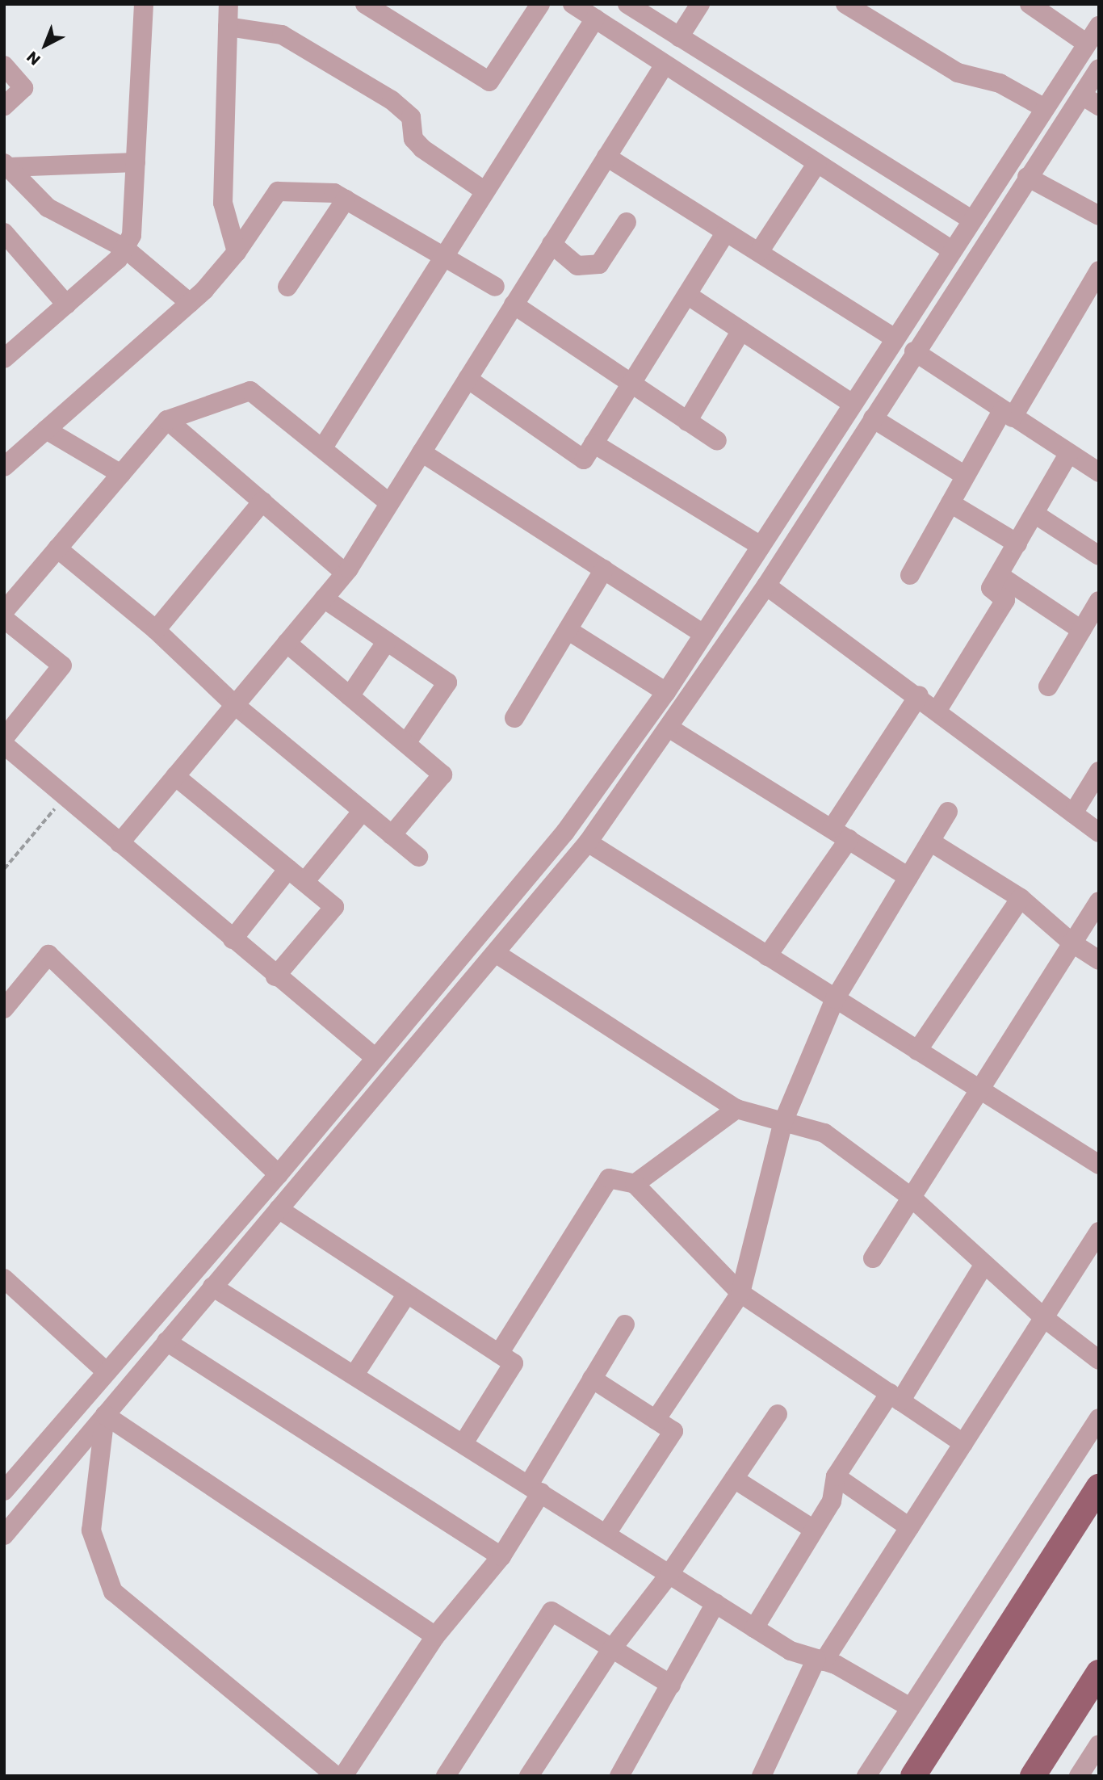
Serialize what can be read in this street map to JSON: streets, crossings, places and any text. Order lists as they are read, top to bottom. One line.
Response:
{"north":"bottom left"}
